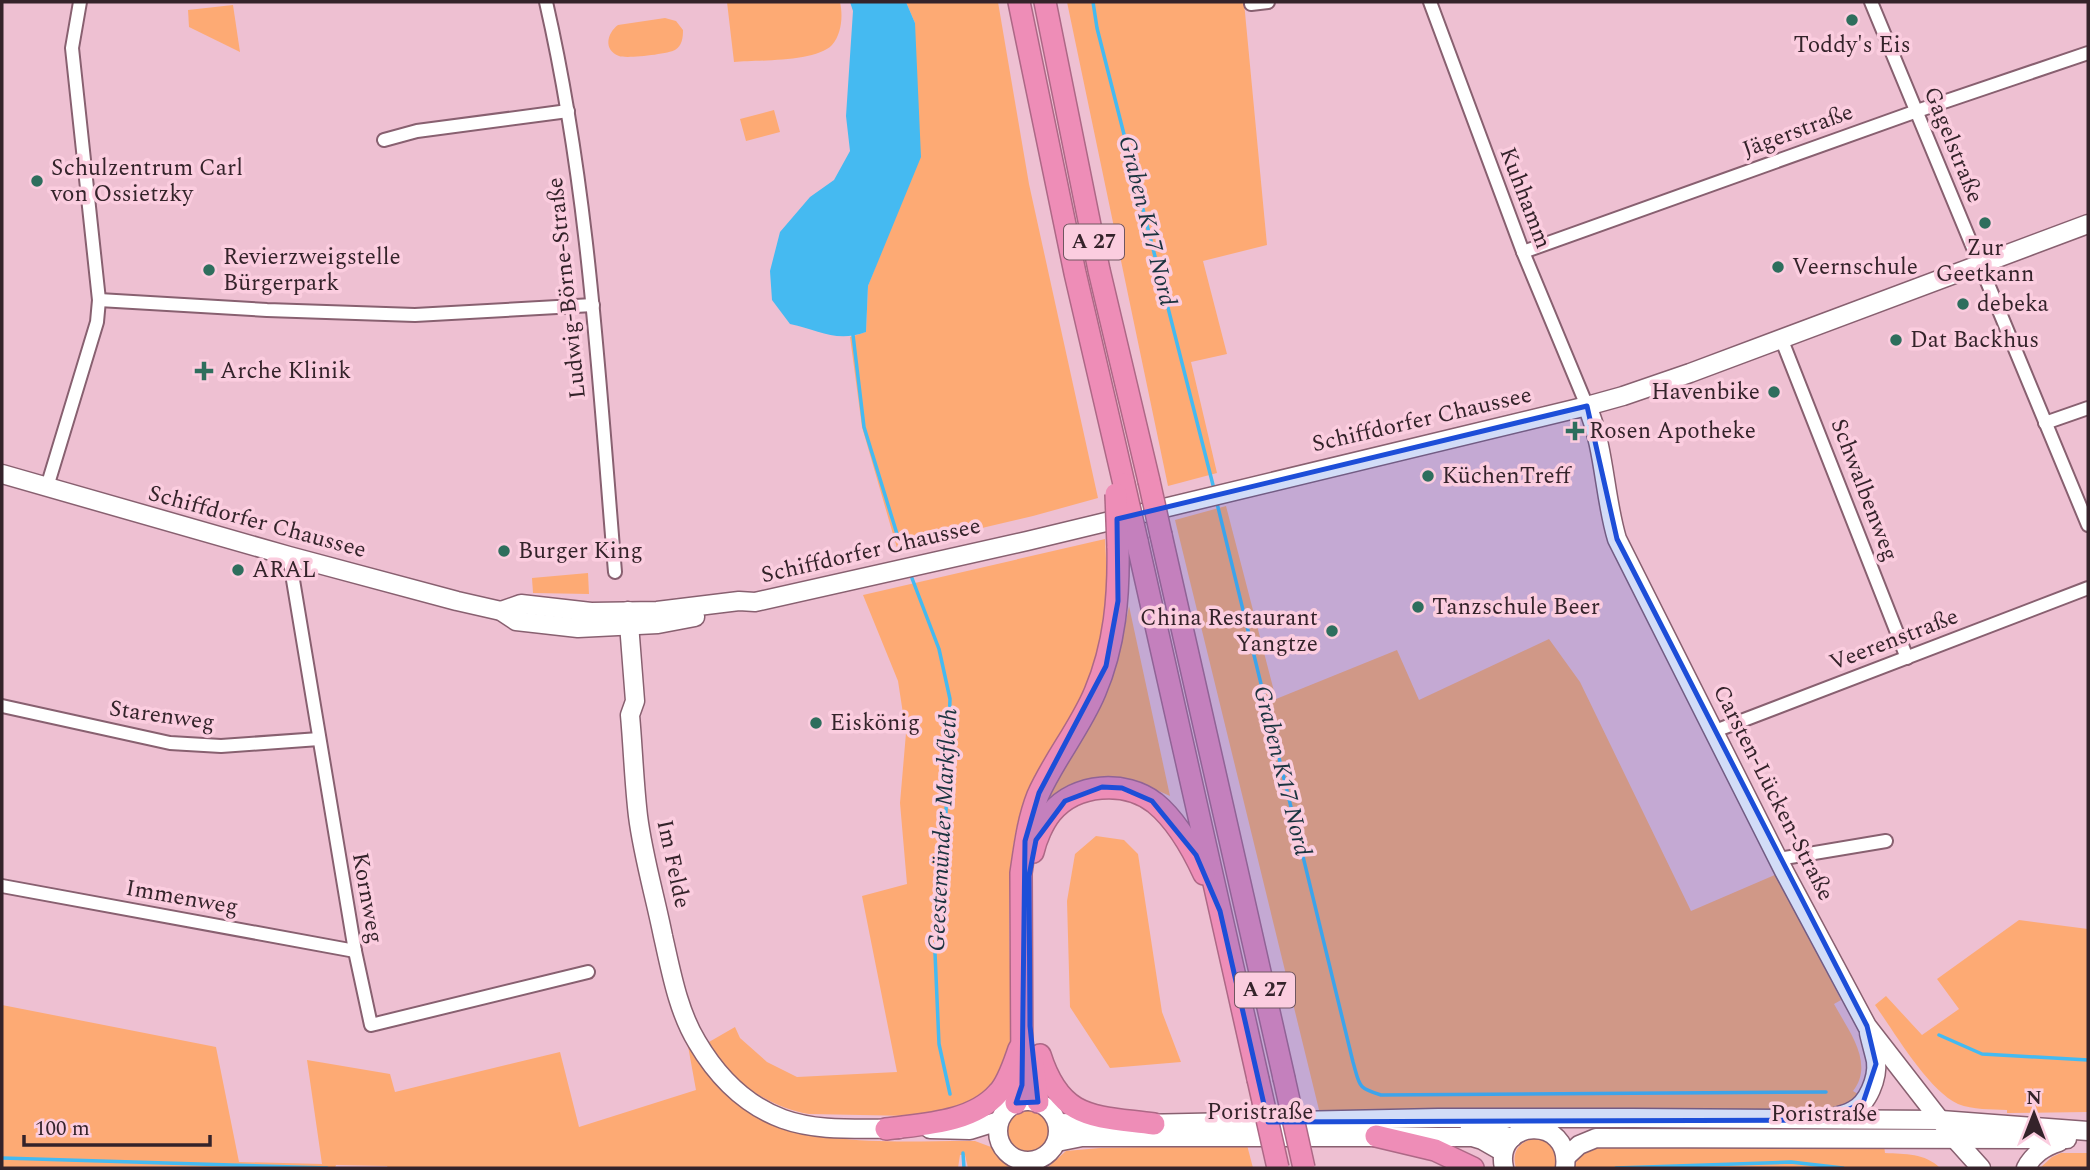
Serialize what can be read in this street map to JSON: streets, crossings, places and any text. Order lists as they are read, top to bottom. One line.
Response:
{"streets":{"highway":["A 27"],"main road":["Schiffdorfer Chaussee","Carsten-Lücken-Straße","Im Felde","Poristraße"],"street":["Jägerstraße","Gagelstraße","Kuhhamm","Ludwig-Börne-Straße","Schwalbenweg","Veerenstraße","Starenweg","Immenweg","Kornweg"]},"crossings":[["Jägerstraße","Gagelstraße"],["Jägerstraße","Kuhhamm"],["Gagelstraße","Schiffdorfer Chaussee"],["Kuhhamm","Schiffdorfer Chaussee"],["Kuhhamm","Carsten-Lücken-Straße"],["Schiffdorfer Chaussee","Schwalbenweg"],["Schiffdorfer Chaussee","Carsten-Lücken-Straße"],["Schiffdorfer Chaussee","Im Felde"],["Schiffdorfer Chaussee","Kornweg"],["Schwalbenweg","Veerenstraße"],["Veerenstraße","Carsten-Lücken-Straße"],["Starenweg","Kornweg"],["Carsten-Lücken-Straße","Poristraße"],["Immenweg","Kornweg"]],"water":["Graben K17 Nord","Geestemünder Markfleth"],"places":{"other":["Toddy's Eis","Schulzentrum Carl von Ossietzky","Zur Geetkann","Veernschule","Revierzweigstelle Bürgerpark","debeka","Dat Backhus","Havenbike","KüchenTreff","Burger King","ARAL","Tanzschule Beer","China Restaurant Yangtze","Eiskönig"],"health":["Arche Klinik","Rosen Apotheke"]},"scale_bar":"100 m","north":"top"}
